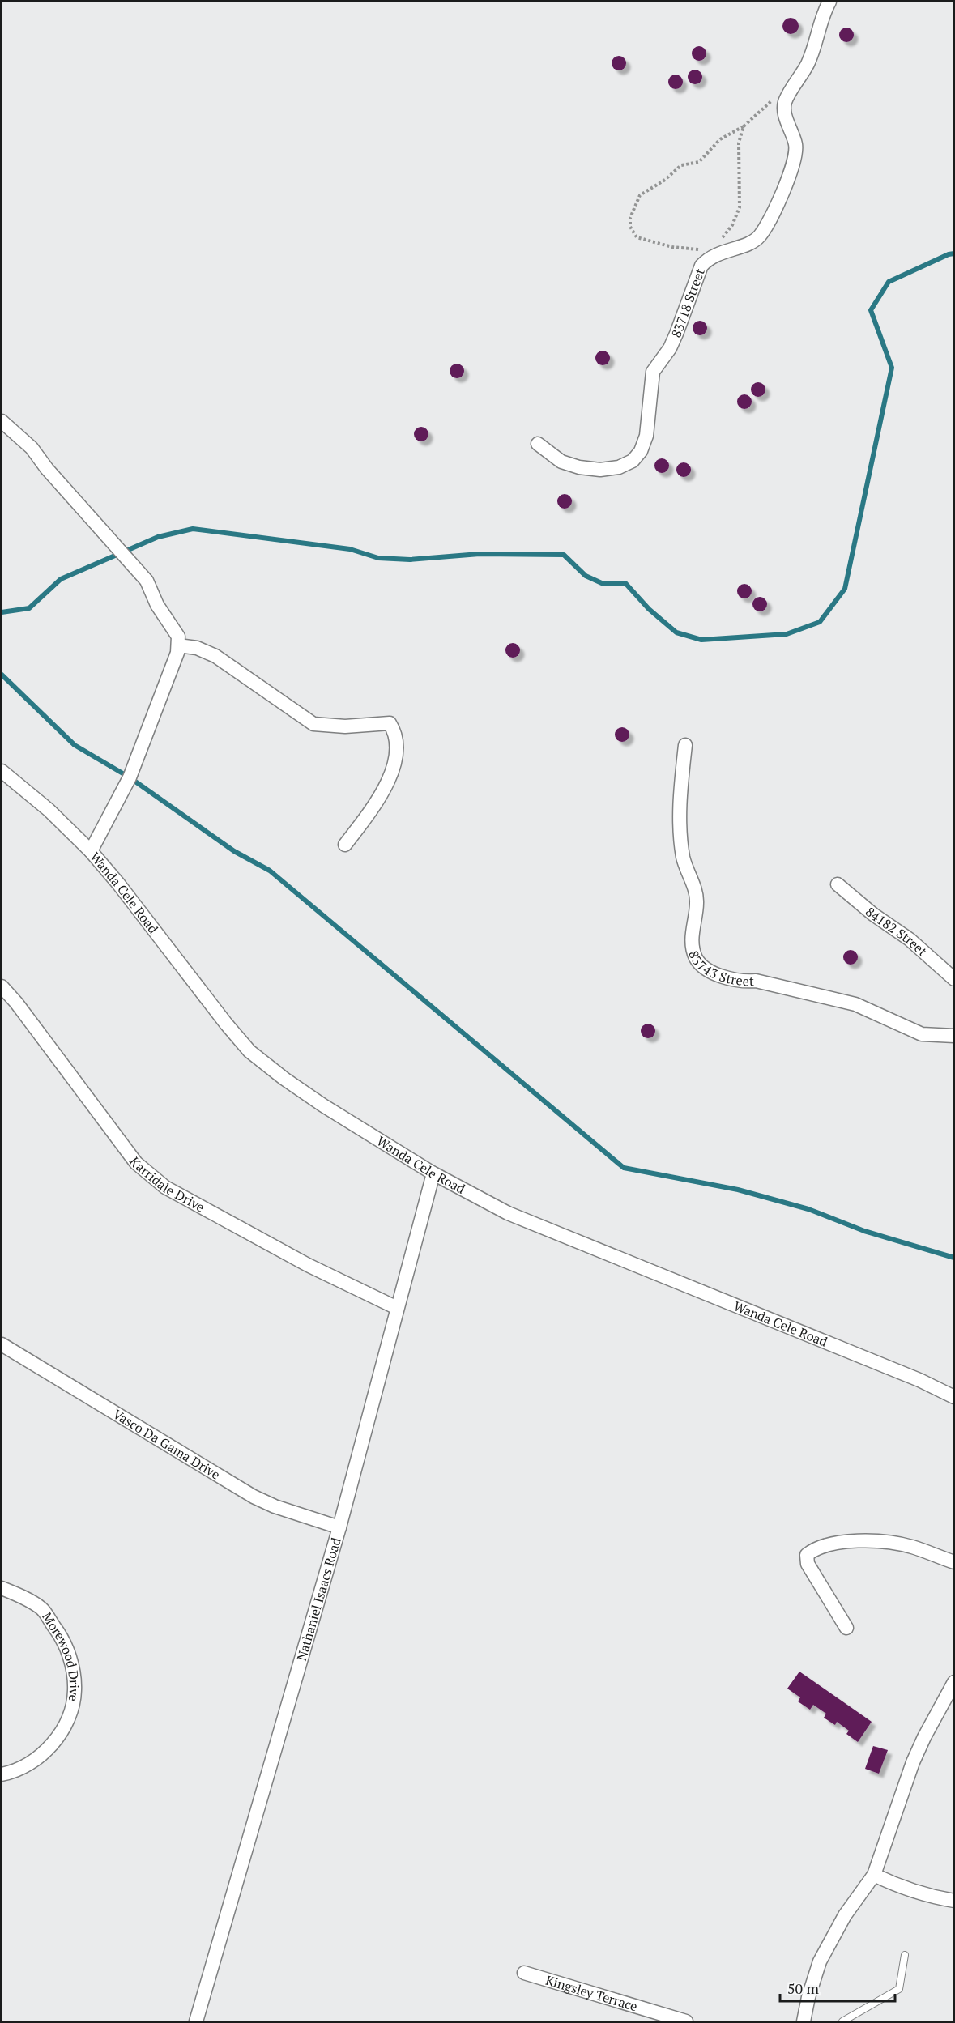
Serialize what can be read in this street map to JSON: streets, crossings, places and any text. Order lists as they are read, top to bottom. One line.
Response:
{"streets":{"street":["83718 Street","Wanda Cele Road","84182 Street","83743 Street","Karridale Drive","Vasco Da Gama Drive","Nathaniel Isaacs Road","Morewood Drive","Kingsley Terrace"]},"crossings":[["Wanda Cele Road","Nathaniel Isaacs Road"],["Karridale Drive","Nathaniel Isaacs Road"],["Vasco Da Gama Drive","Nathaniel Isaacs Road"]],"scale_bar":"50 m"}
